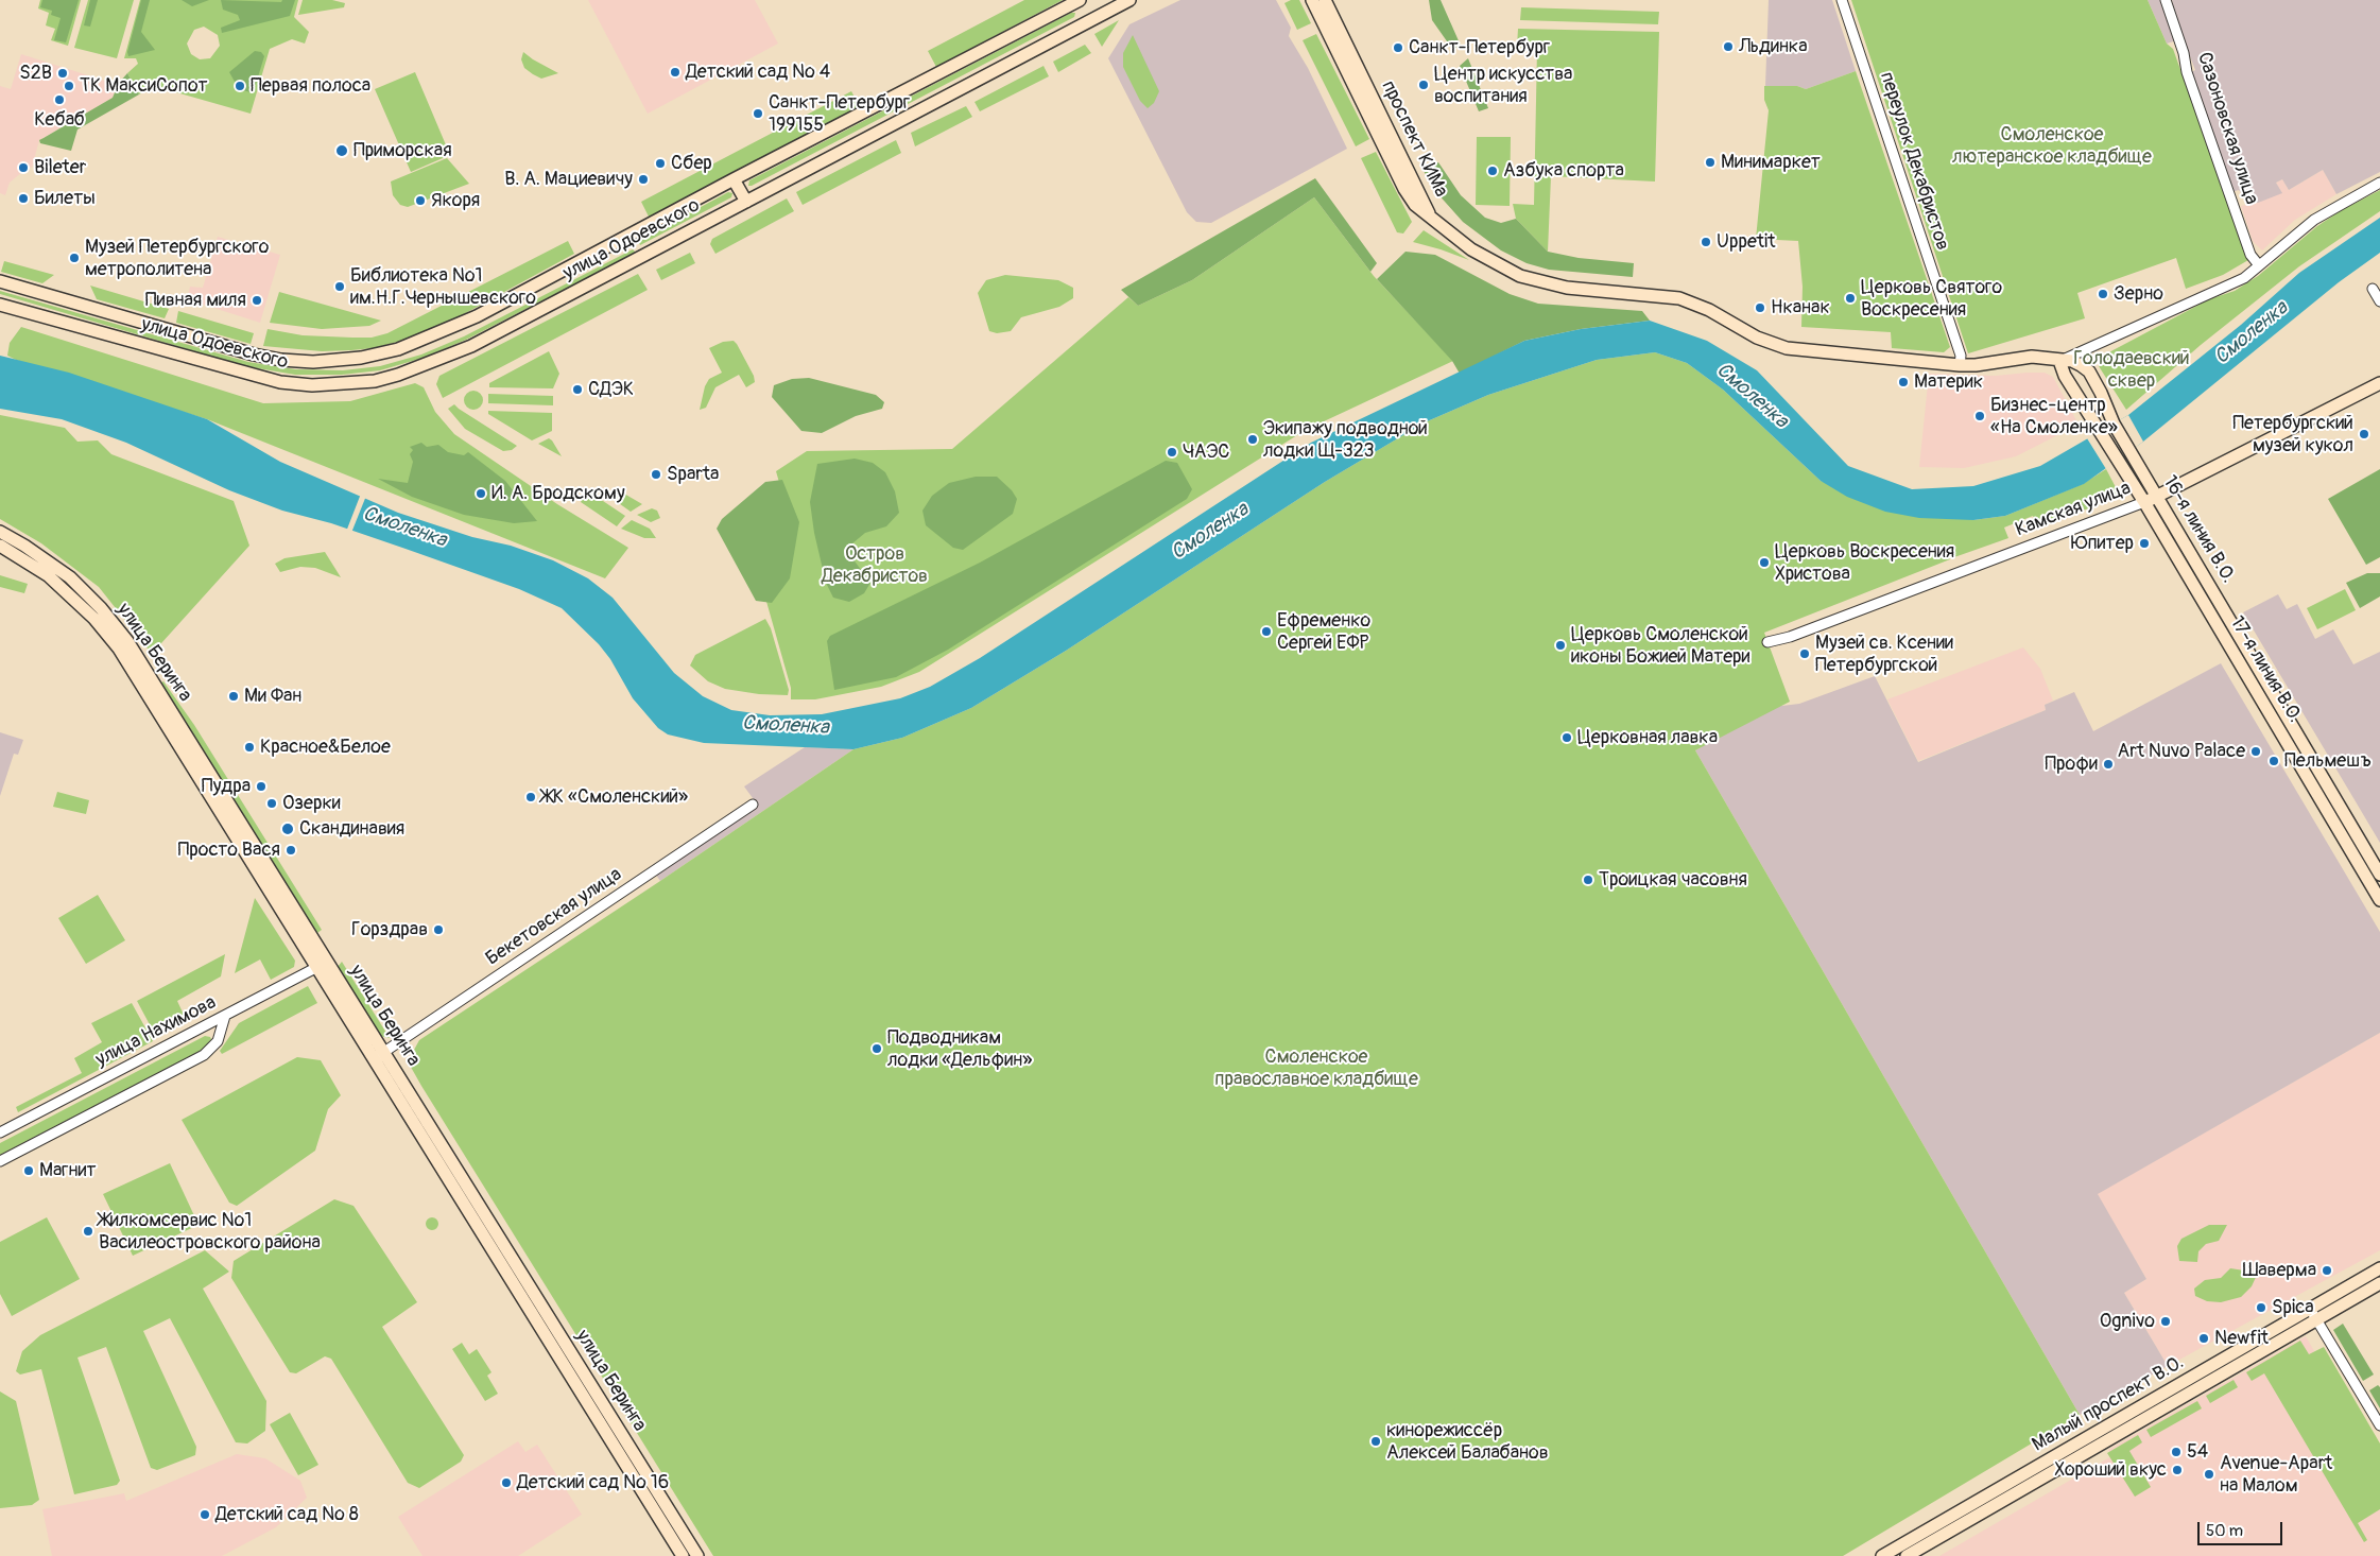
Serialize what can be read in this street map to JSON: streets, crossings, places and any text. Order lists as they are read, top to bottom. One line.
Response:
{"streets":{"street":["Сазоновская улица","проспект КИМа","переулок Декабристов","улица Одоевского","Камская улица","16-я линия В.О.","улица Беринга","17-я линия В.О.","Бекетовская улица","улица Нахимова","Малый проспект В.О."]},"crossings":[["проспект КИМа","16-я линия В.О."],["переулок Декабристов","16-я линия В.О."],["Камская улица","16-я линия В.О."],["Камская улица","17-я линия В.О."],["16-я линия В.О.","17-я линия В.О."],["улица Беринга","Бекетовская улица"],["улица Беринга","улица Нахимова"]],"water":["Смоленка"],"parks":["Смоленское лютеранское кладбище","Голодаевский сквер","Остров Декабристов","Смоленское православное кладбище"],"places":["Льдинка","Санкт-Петербург","Детский сад № 4","S2B","Центр искусства воспитания","ТК МаксиСопот","Первая полоса","Кебаб","Санкт-Петербург 199155","Приморская","Минимаркет","Сбер","Bileter","Азбука спорта","В. А. Мациевичу","Билеты","Якоря","Uppetit","Музей Петербургского метрополитена","Библиотека №1 им.Н.Г.Чернышевского","Зерно","Церковь Святого Воскресения","Пивная миля","Нканак","Материк","СДЭК","Бизнес-центр «На Смоленке»","Петербургский музей кукол","Экипажу подводной лодки Щ-323","ЧАЭС","Sparta","И. А. Бродскому","Юпитер","Церковь Воскресения Христова","Ефременко Сергей ЕФР","Церковь Смоленской иконы Божией Матери","Музей св. Ксении Петербургской","Ми Фан","Церковная лавка","Красное&Белое","Art Nuvo Palace","Пельмешъ","Профи","Пудра","ЖК «Смоленский»","Озерки","Скандинавия","Просто Вася","Троицкая часовня","Горздрав","Подводникам лодки «Дельфин»","Магнит","Жилкомсервис №1 Василеостровского района","Шаверма","Spica","Ognivo","Newfit","кинорежиссёр Алексей Балабанов","54","Хороший вкус","Аvenue-Apart на Малом","Детский сад № 16","Детский сад № 8"],"scale_bar":"50 m"}
